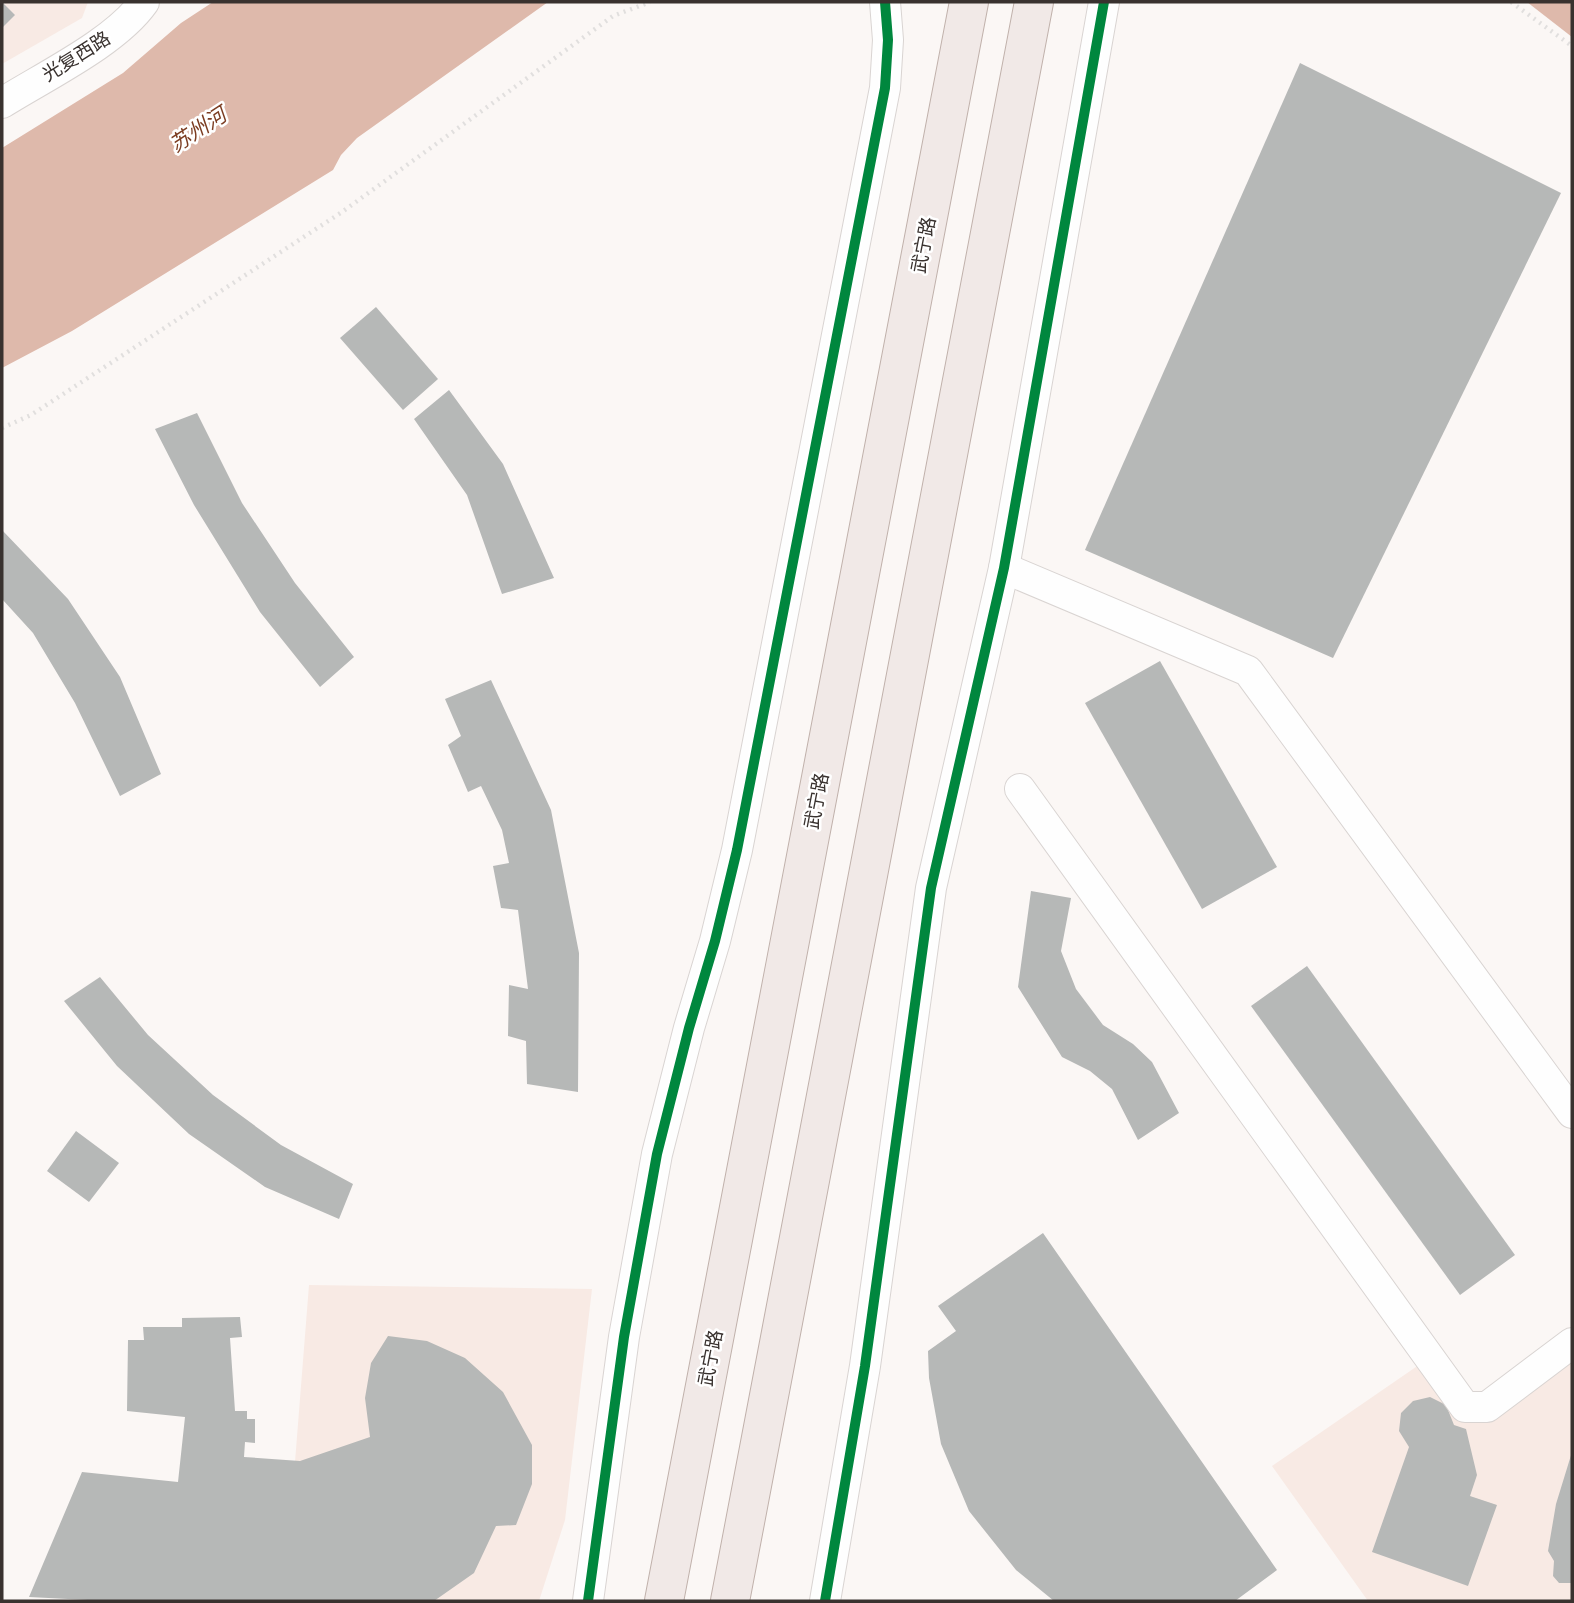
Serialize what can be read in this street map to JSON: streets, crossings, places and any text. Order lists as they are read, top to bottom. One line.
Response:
{"streets":{"main road":["武宁路"],"street":["光复西路"]},"water":["苏州河"]}
